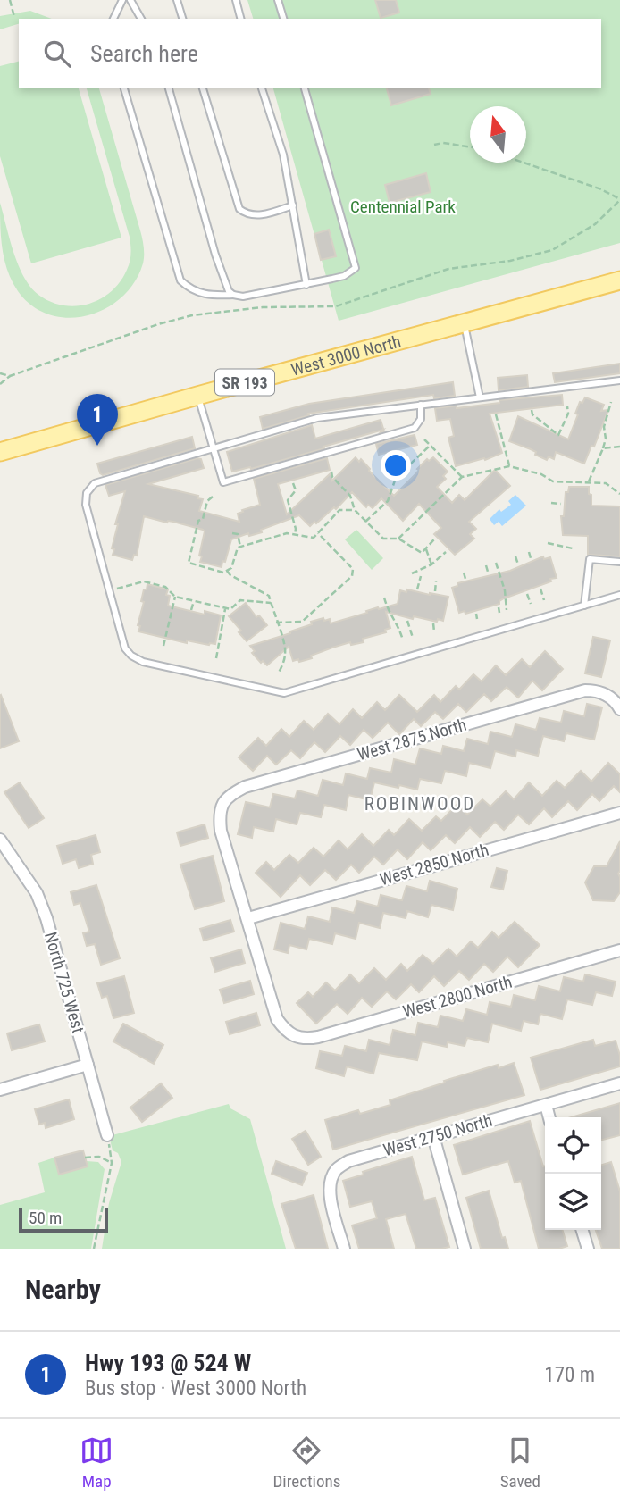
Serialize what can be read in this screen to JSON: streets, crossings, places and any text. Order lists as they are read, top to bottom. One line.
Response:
{"streets":{"main road":["West 3000 North","SR 193"],"street":["West 2875 North","West 2850 North","North 725 West","West 2800 North","West 2750 North"]},"crossings":[["West 2875 North","West 2850 North"],["West 2875 North","West 2800 North"],["West 2850 North","West 2800 North"]],"districts":["ROBINWOOD"],"parks":["Centennial Park"],"scale_bar":"50 m","north":"top","page":{"search":"Search here","pins":"1","scale":"50 m","heading":"Nearby","list":[{"mark":"1","name":"Hwy 193 @ 524 W","note":"Bus stop · West 3000 North","value":"170 m"}],"nav":["Map","Directions","Saved"]}}
